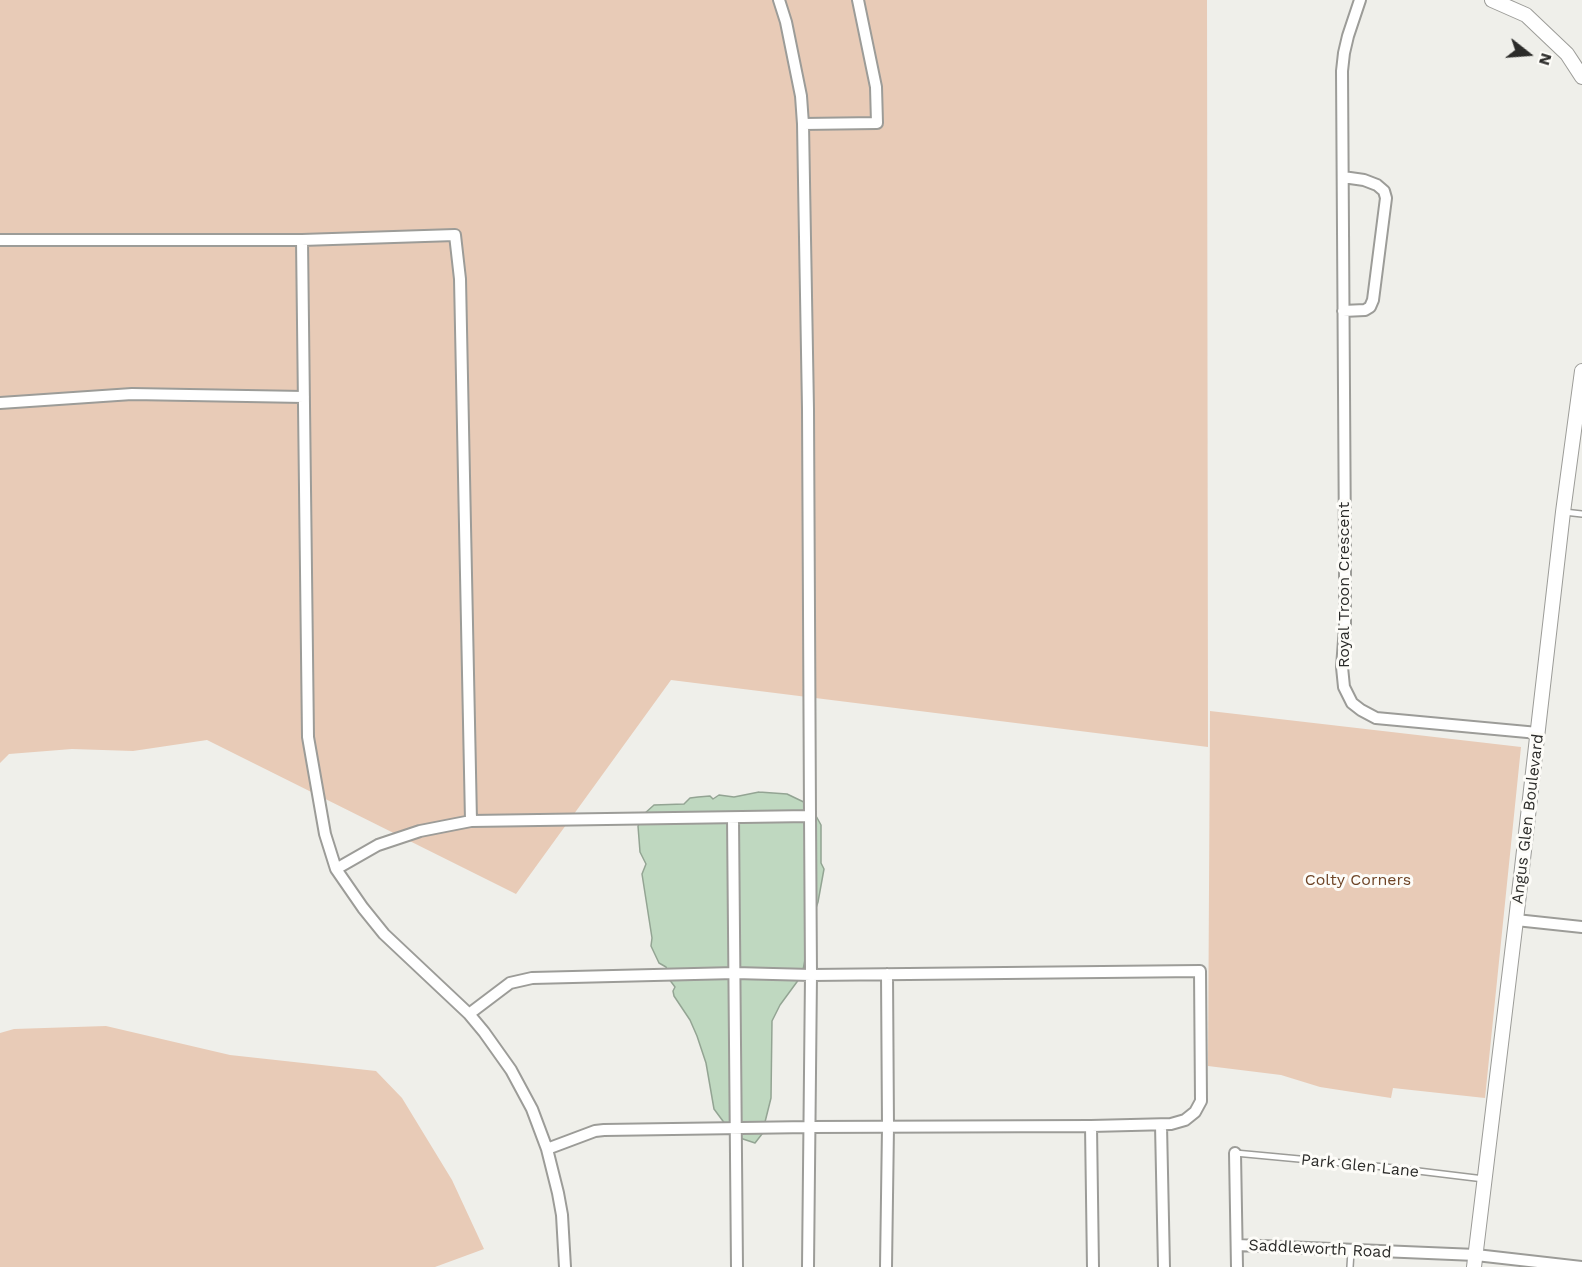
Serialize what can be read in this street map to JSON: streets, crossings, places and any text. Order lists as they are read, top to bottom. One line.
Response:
{"streets":{"street":["Royal Troon Crescent","Angus Glen Boulevard","Saddleworth Road"],"lane":["Park Glen Lane"]},"crossings":[["Royal Troon Crescent","Angus Glen Boulevard"],["Angus Glen Boulevard","Park Glen Lane"],["Angus Glen Boulevard","Saddleworth Road"]],"parks":["Colty Corners"],"north":"right"}
